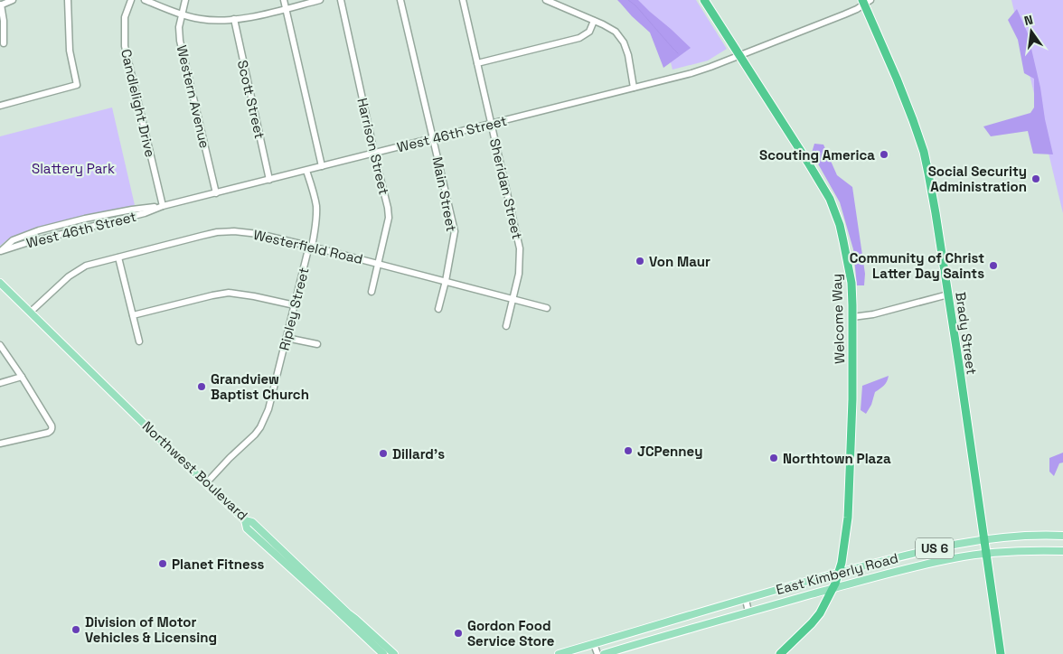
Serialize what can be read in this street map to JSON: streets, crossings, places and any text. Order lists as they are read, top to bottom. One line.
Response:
{"streets":{"highway":["Welcome Way","Brady Street"],"main road":["Northwest Boulevard","US 6","East Kimberly Road"],"street":["Western Avenue","Scott Street","Candlelight Drive","West 46th Street","Harrison Street","Sheridan Street","Main Street","Westerfield Road","Ripley Street"]},"crossings":[["Western Avenue","West 46th Street"],["Scott Street","West 46th Street"],["Candlelight Drive","West 46th Street"],["West 46th Street","Harrison Street"],["West 46th Street","Sheridan Street"],["West 46th Street","Main Street"],["West 46th Street","Ripley Street"],["West 46th Street","Welcome Way"],["West 46th Street","Brady Street"],["Harrison Street","Westerfield Road"],["Sheridan Street","Westerfield Road"],["Main Street","Westerfield Road"],["Westerfield Road","Ripley Street"],["Westerfield Road","Northwest Boulevard"],["Ripley Street","Northwest Boulevard"],["Welcome Way","East Kimberly Road"],["Brady Street","East Kimberly Road"],["US 6","East Kimberly Road"]],"parks":["Slattery Park"],"places":["Scouting America","Social Security Administration","Von Maur","Community of Christ Latter Day Saints","Grandview Baptist Church","JCPenney","Dillard's","Northtown Plaza","Planet Fitness","Division of Motor Vehicles & Licensing","Gordon Food Service Store"],"north":"top"}
